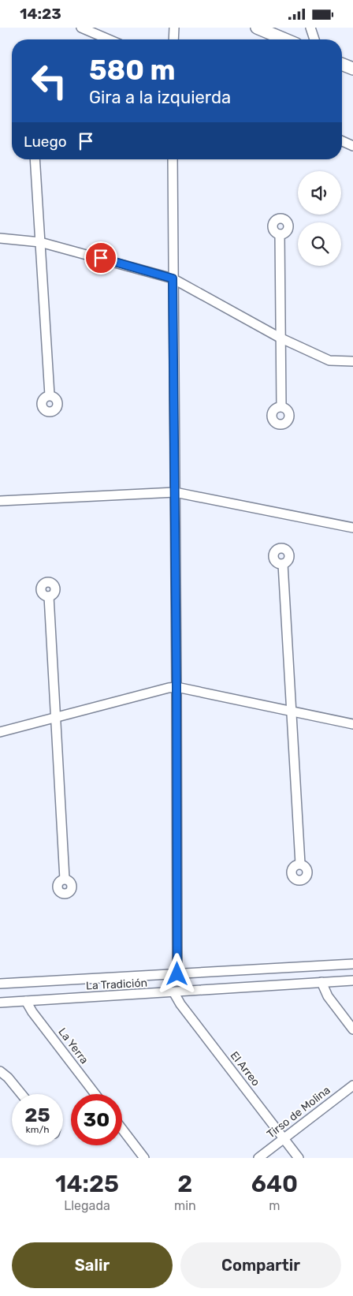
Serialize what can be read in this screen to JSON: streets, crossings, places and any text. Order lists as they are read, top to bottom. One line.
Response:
{"streets":{"street":["La Tradición","La Yerra","El Arreo","Tirso de Molina"]},"crossings":[["La Tradición","La Yerra"],["La Tradición","El Arreo"],["El Arreo","Tirso de Molina"]],"page":{"status":"14:23","turn":["580 m","Gira a la izquierda"],"then":"Luego","speed":"25 km/h","limit":"30","eta":["14:25","Llegada","2","min","640","m"],"buttons":["Salir","Compartir"]}}
